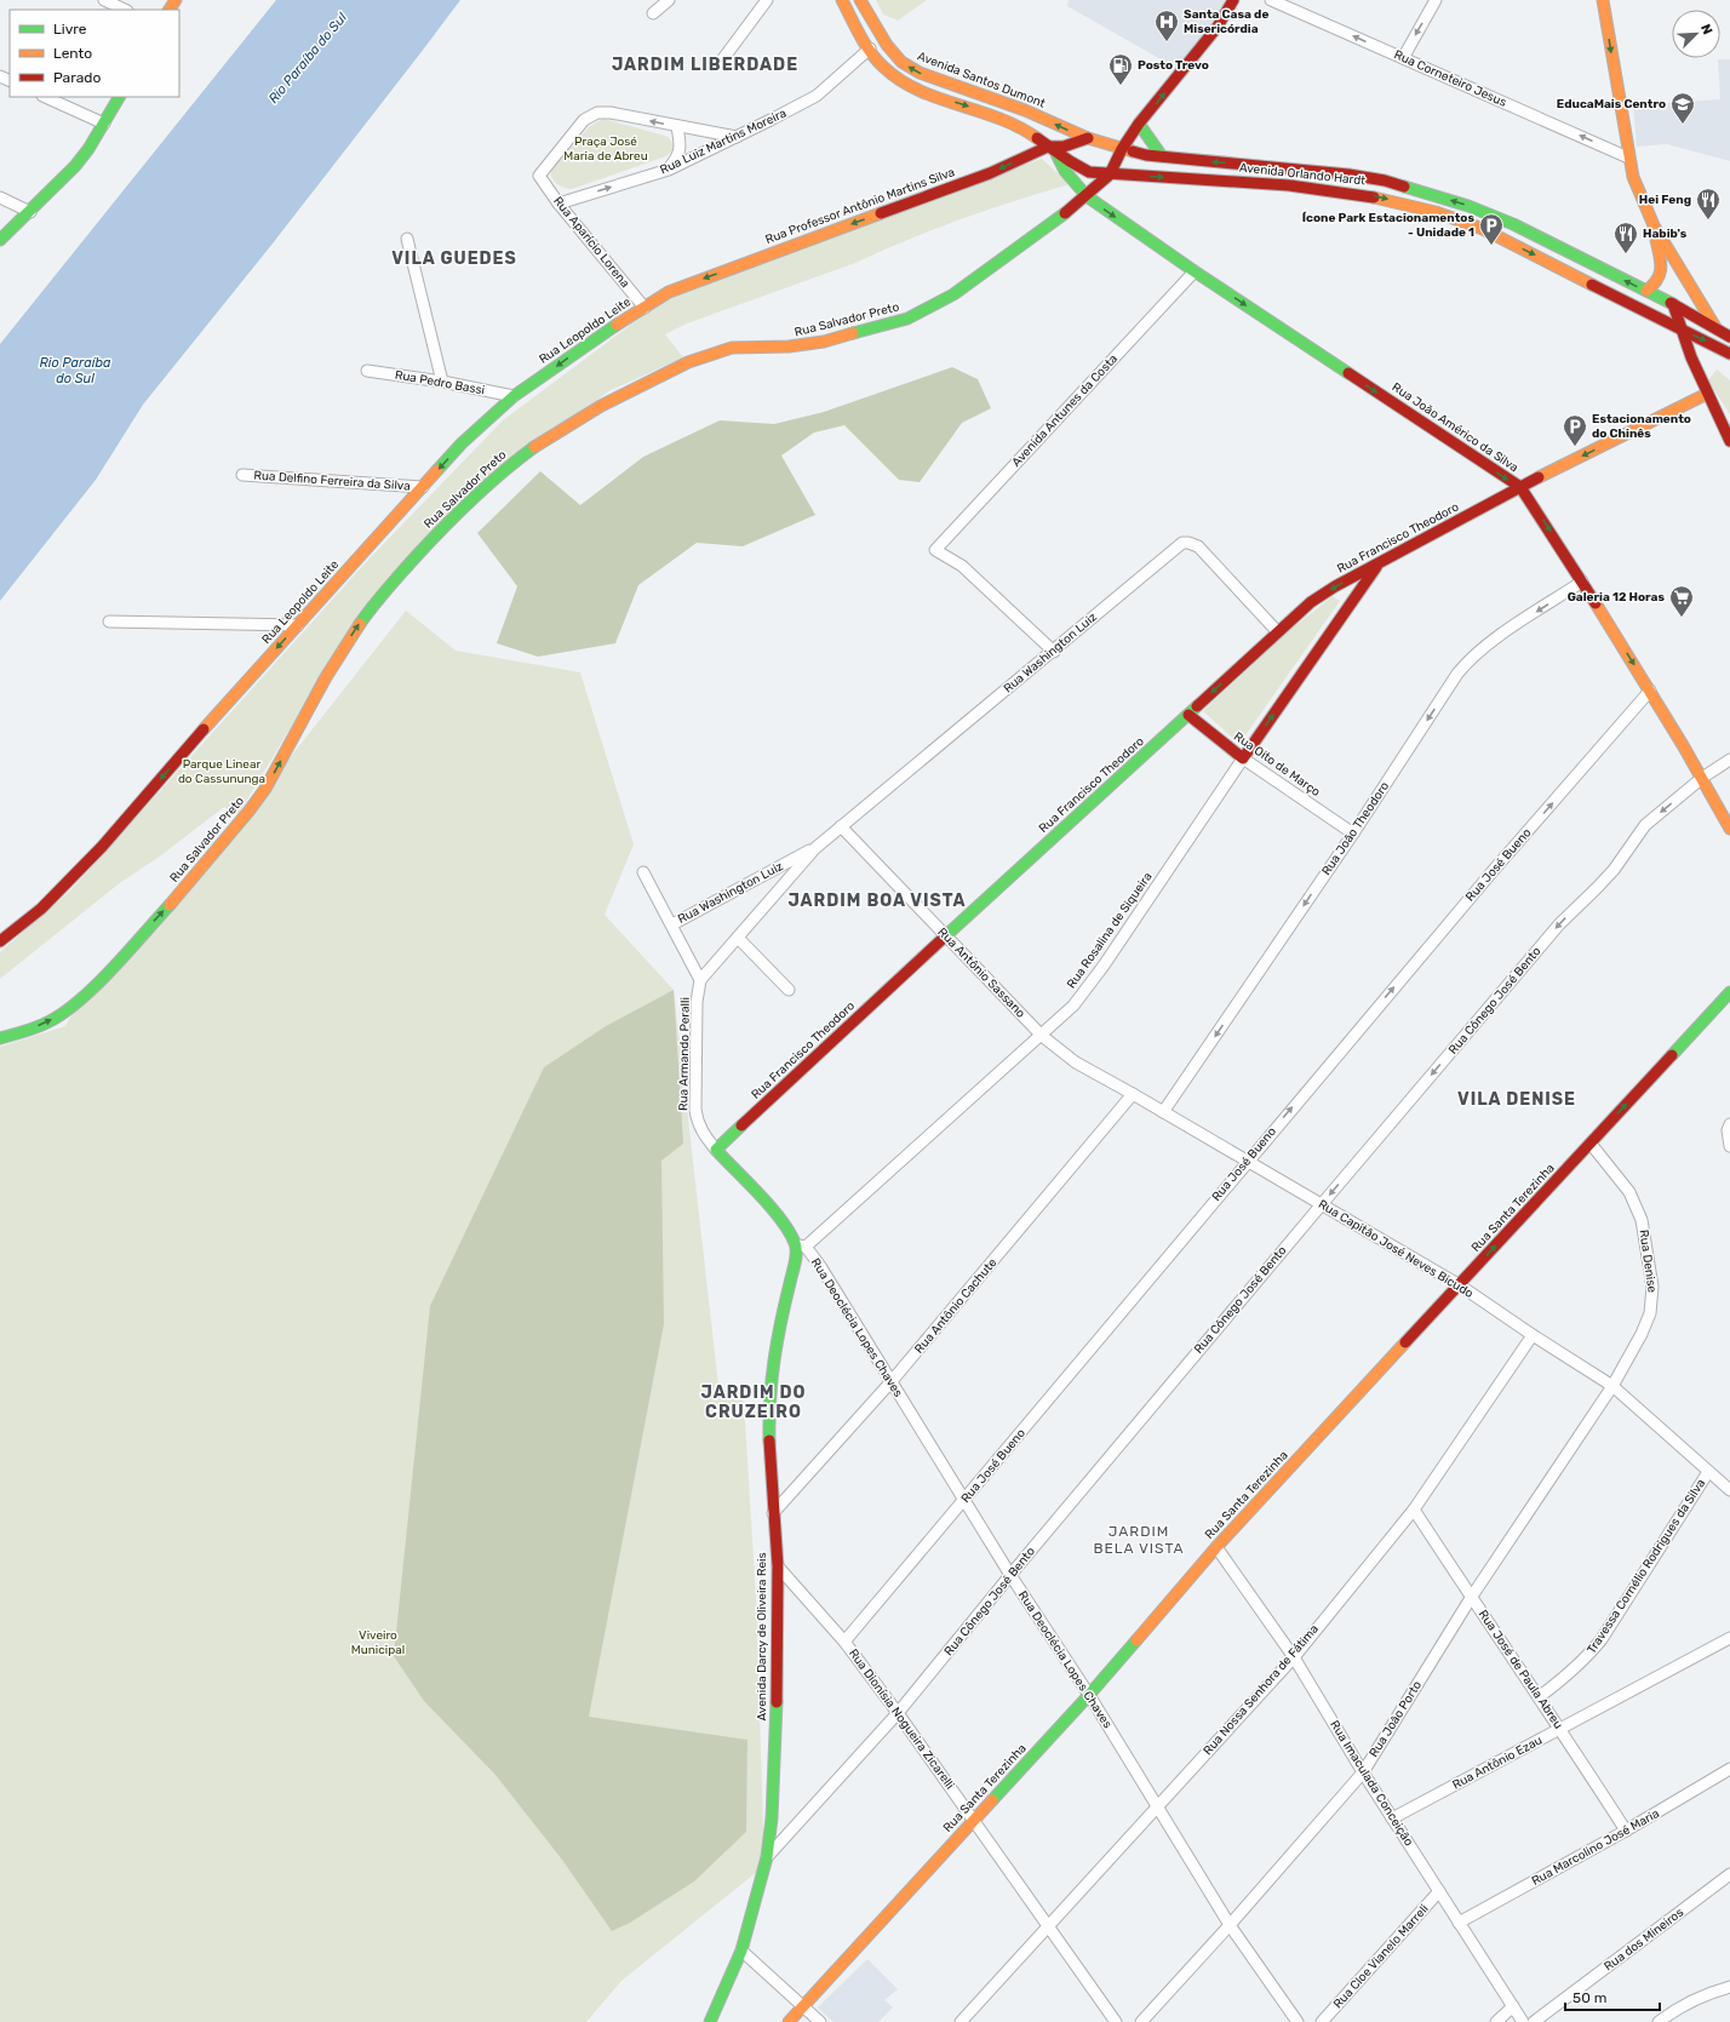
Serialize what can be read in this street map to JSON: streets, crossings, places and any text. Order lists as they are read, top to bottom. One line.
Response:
{"streets":{"main road":["Avenida Santos Dumont","Avenida Orlando Hardt","Rua Professor Antônio Martins Silva","Rua Salvador Preto","Rua Leopoldo Leite","Rua João Américo da Silva","Rua Francisco Theodoro","Rua Oito de Março","Rua Rosalina de Siqueira","Rua Armando Peralli","Rua Santa Terezinha","Avenida Darcy de Oliveira Reis"],"street":["Rua Corneteiro Jesus","Rua Luiz Martins Moreira","Rua Aparício Lorena","Rua Pedro Bassi","Avenida Antunes da Costa","Rua Delfino Ferreira da Silva","Rua Washington Luiz","Rua João Theodoro","Rua José Bueno","Rua Antônio Sassano","Rua Cônego José Bento","Rua Capitão José Neves Bicudo","Rua Denise","Rua Antônio Cachute","Rua Deoclécia Lopes Chaves","Travessa Cornélio Rodrigues da Silva","Rua José de Paula Abreu","Rua Nossa Senhora de Fátima","Rua Dionísia Nogueira Zicarelli","Rua João Porto","Rua Antônio Ezau","Rua Imaculada Conceição","Rua Marcolino José Maria","Rua dos Mineiros","Rua Cloe Vianelo Marreli"]},"crossings":[["Avenida Santos Dumont","Avenida Orlando Hardt"],["Avenida Santos Dumont","Rua Professor Antônio Martins Silva"],["Rua Luiz Martins Moreira","Rua Aparício Lorena"],["Avenida Orlando Hardt","Rua Professor Antônio Martins Silva"],["Avenida Orlando Hardt","Rua Salvador Preto"],["Avenida Orlando Hardt","Rua João Américo da Silva"],["Rua Professor Antônio Martins Silva","Rua Aparício Lorena"],["Rua Professor Antônio Martins Silva","Rua Leopoldo Leite"],["Rua Professor Antônio Martins Silva","Rua João Américo da Silva"],["Rua Aparício Lorena","Rua Leopoldo Leite"],["Rua Salvador Preto","Rua João Américo da Silva"],["Rua Leopoldo Leite","Rua Pedro Bassi"],["Rua Leopoldo Leite","Rua Delfino Ferreira da Silva"],["Avenida Antunes da Costa","Rua João Américo da Silva"],["Avenida Antunes da Costa","Rua Washington Luiz"],["Rua João Américo da Silva","Rua Francisco Theodoro"],["Rua João Américo da Silva","Rua João Theodoro"],["Rua João Américo da Silva","Rua José Bueno"],["Rua João Américo da Silva","Rua Cônego José Bento"],["Rua Francisco Theodoro","Rua Washington Luiz"],["Rua Francisco Theodoro","Rua Oito de Março"],["Rua Francisco Theodoro","Rua Rosalina de Siqueira"],["Rua Francisco Theodoro","Rua Antônio Sassano"],["Rua Francisco Theodoro","Rua Armando Peralli"],["Rua Washington Luiz","Rua Antônio Sassano"],["Rua Washington Luiz","Rua Armando Peralli"],["Rua Oito de Março","Rua João Theodoro"],["Rua Oito de Março","Rua Rosalina de Siqueira"],["Rua João Theodoro","Rua Capitão José Neves Bicudo"],["Rua José Bueno","Rua Capitão José Neves Bicudo"],["Rua José Bueno","Rua Deoclécia Lopes Chaves"],["Rua José Bueno","Rua Dionísia Nogueira Zicarelli"],["Rua Rosalina de Siqueira","Rua Antônio Sassano"],["Rua Rosalina de Siqueira","Rua Armando Peralli"],["Rua Rosalina de Siqueira","Rua Capitão José Neves Bicudo"],["Rua Rosalina de Siqueira","Rua Deoclécia Lopes Chaves"],["Rua Rosalina de Siqueira","Avenida Darcy de Oliveira Reis"],["Rua Antônio Sassano","Rua Capitão José Neves Bicudo"],["Rua Cônego José Bento","Rua Capitão José Neves Bicudo"],["Rua Cônego José Bento","Rua Deoclécia Lopes Chaves"],["Rua Cônego José Bento","Avenida Darcy de Oliveira Reis"],["Rua Cônego José Bento","Rua Dionísia Nogueira Zicarelli"],["Rua Armando Peralli","Rua Deoclécia Lopes Chaves"],["Rua Armando Peralli","Avenida Darcy de Oliveira Reis"],["Rua Santa Terezinha","Rua Capitão José Neves Bicudo"],["Rua Santa Terezinha","Rua Denise"],["Rua Santa Terezinha","Rua Deoclécia Lopes Chaves"],["Rua Santa Terezinha","Rua Dionísia Nogueira Zicarelli"],["Rua Santa Terezinha","Rua Imaculada Conceição"],["Rua Capitão José Neves Bicudo","Rua Denise"],["Rua Capitão José Neves Bicudo","Rua Antônio Cachute"],["Rua Capitão José Neves Bicudo","Travessa Cornélio Rodrigues da Silva"],["Rua Capitão José Neves Bicudo","Rua Nossa Senhora de Fátima"],["Rua Capitão José Neves Bicudo","Rua João Porto"],["Rua Denise","Rua João Porto"],["Rua Antônio Cachute","Rua Deoclécia Lopes Chaves"],["Rua Antônio Cachute","Avenida Darcy de Oliveira Reis"],["Rua Deoclécia Lopes Chaves","Avenida Darcy de Oliveira Reis"],["Rua Deoclécia Lopes Chaves","Rua Nossa Senhora de Fátima"],["Rua Deoclécia Lopes Chaves","Rua João Porto"],["Travessa Cornélio Rodrigues da Silva","Rua José de Paula Abreu"],["Avenida Darcy de Oliveira Reis","Rua Dionísia Nogueira Zicarelli"],["Rua José de Paula Abreu","Rua Nossa Senhora de Fátima"],["Rua José de Paula Abreu","Rua João Porto"],["Rua José de Paula Abreu","Rua Antônio Ezau"],["Rua José de Paula Abreu","Rua Marcolino José Maria"],["Rua Nossa Senhora de Fátima","Rua Dionísia Nogueira Zicarelli"],["Rua Nossa Senhora de Fátima","Rua Imaculada Conceição"],["Rua João Porto","Rua Imaculada Conceição"],["Rua Antônio Ezau","Rua Imaculada Conceição"],["Rua Imaculada Conceição","Rua Marcolino José Maria"],["Rua Imaculada Conceição","Rua Cloe Vianelo Marreli"]],"one_way":["Rua Corneteiro Jesus","Rua Professor Antônio Martins Silva","Rua Salvador Preto","Rua Leopoldo Leite","Rua João Américo da Silva","Rua Francisco Theodoro","Rua João Theodoro","Rua José Bueno","Rua Cônego José Bento"],"districts":["JARDIM LIBERDADE","VILA GUEDES","JARDIM BOA VISTA","VILA DENISE","JARDIM DO CRUZEIRO","JARDIM BELA VISTA"],"water":["Rio Paraíba do Sul"],"parks":["Praça José Maria de Abreu","Parque Linear do Cassununga","Viveiro Municipal"],"places":{"hospital":["Santa Casa de Misericórdia"],"fuel station":["Posto Trevo"],"school or university":["EducaMais Centro"],"restaurant":["Hei Feng","Habib's"],"parking":["Ícone Park Estacionamentos - Unidade 1","Estacionamento do Chinês"],"supermarket":["Galeria 12 Horas"]},"legend":["Livre","Lento","Parado"],"scale_bar":"50 m","north":"top right"}
